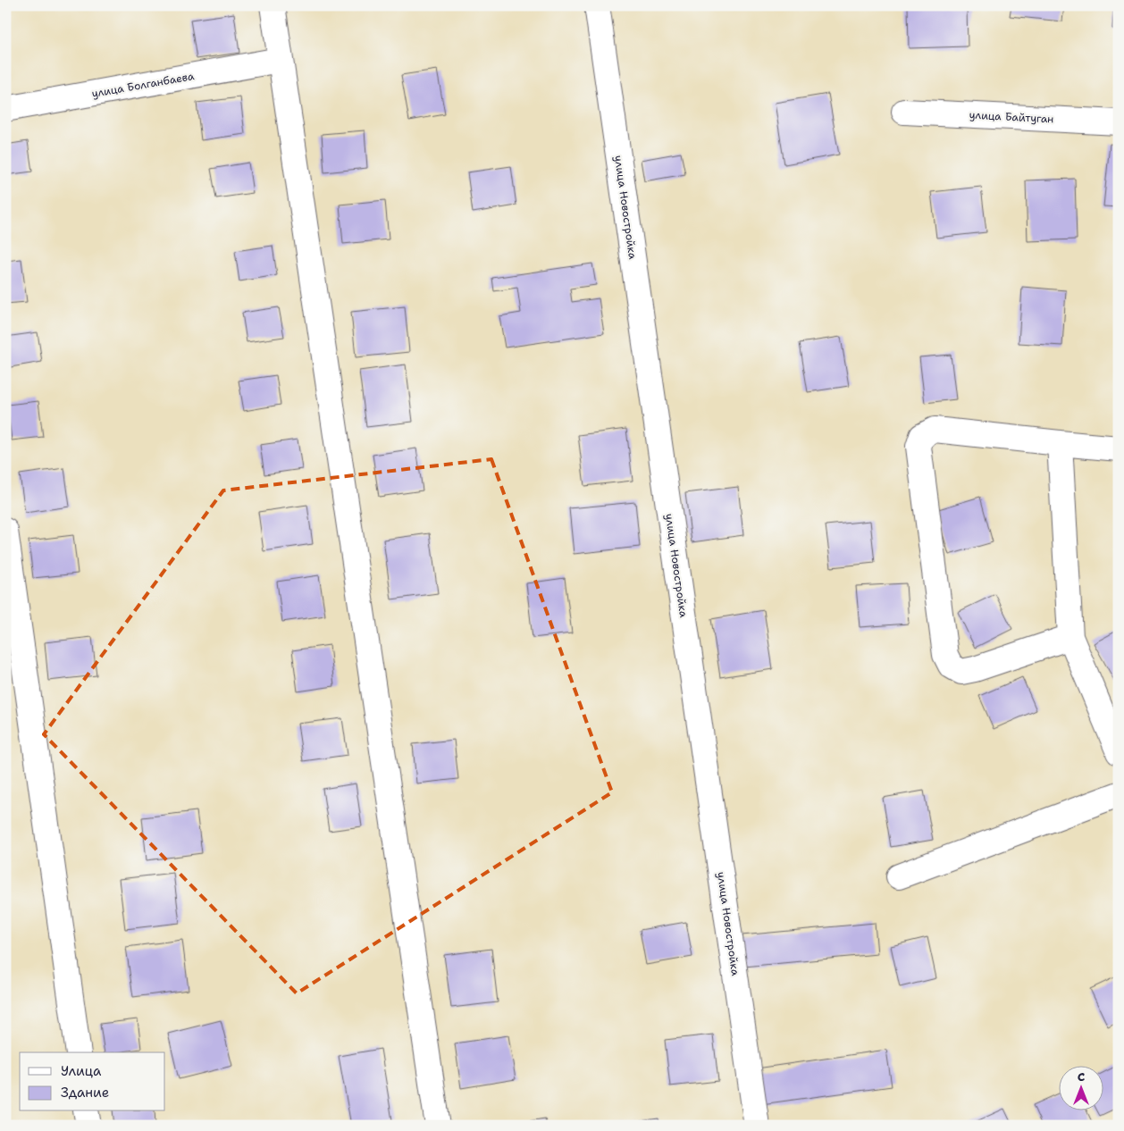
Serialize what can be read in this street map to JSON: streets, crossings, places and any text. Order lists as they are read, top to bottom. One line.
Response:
{"streets":{"street":["улица Болганбаева","улица Байтуган","улица Новостройка"]},"legend":["Улица","Здание"],"north":"top"}
